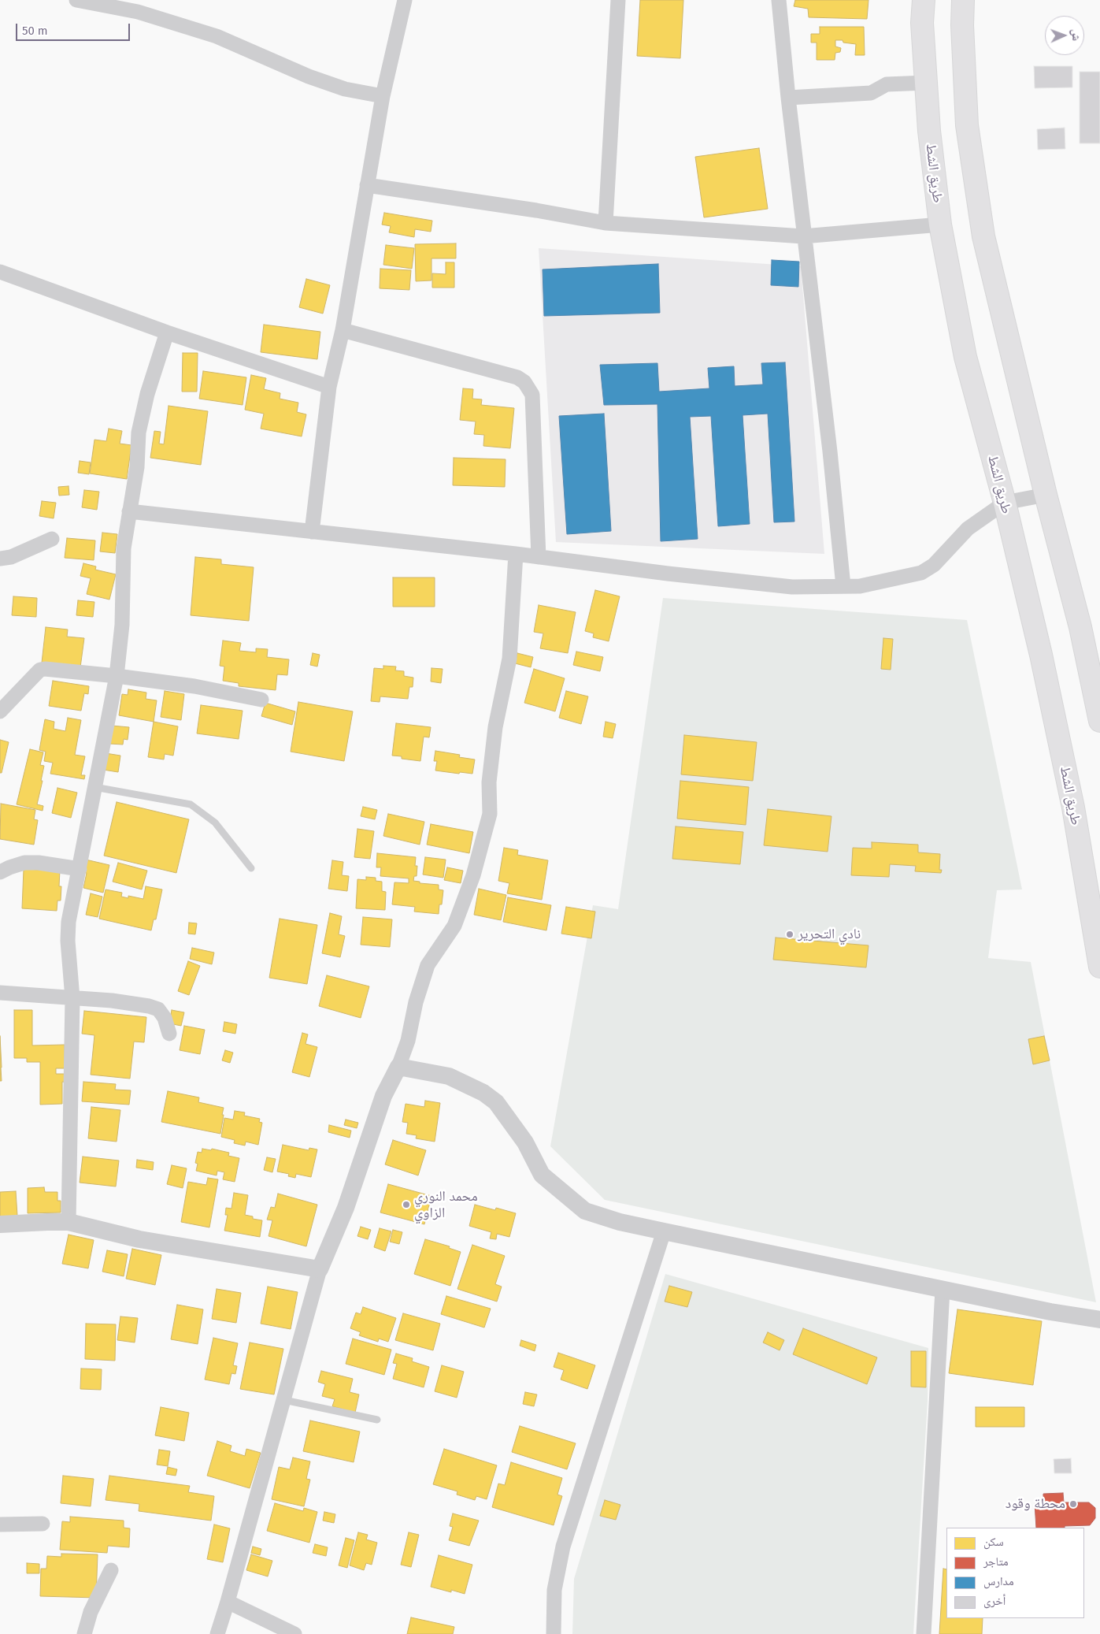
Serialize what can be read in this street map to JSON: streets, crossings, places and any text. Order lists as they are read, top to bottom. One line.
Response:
{"streets":{"highway":["طريق الشط"]},"places":["نادي التحرير","محمد النوري الزاوي","محطة وقود"],"legend":["سكن","متاجر","مدارس","أخرى"],"scale_bar":"50 m","north":"right"}
